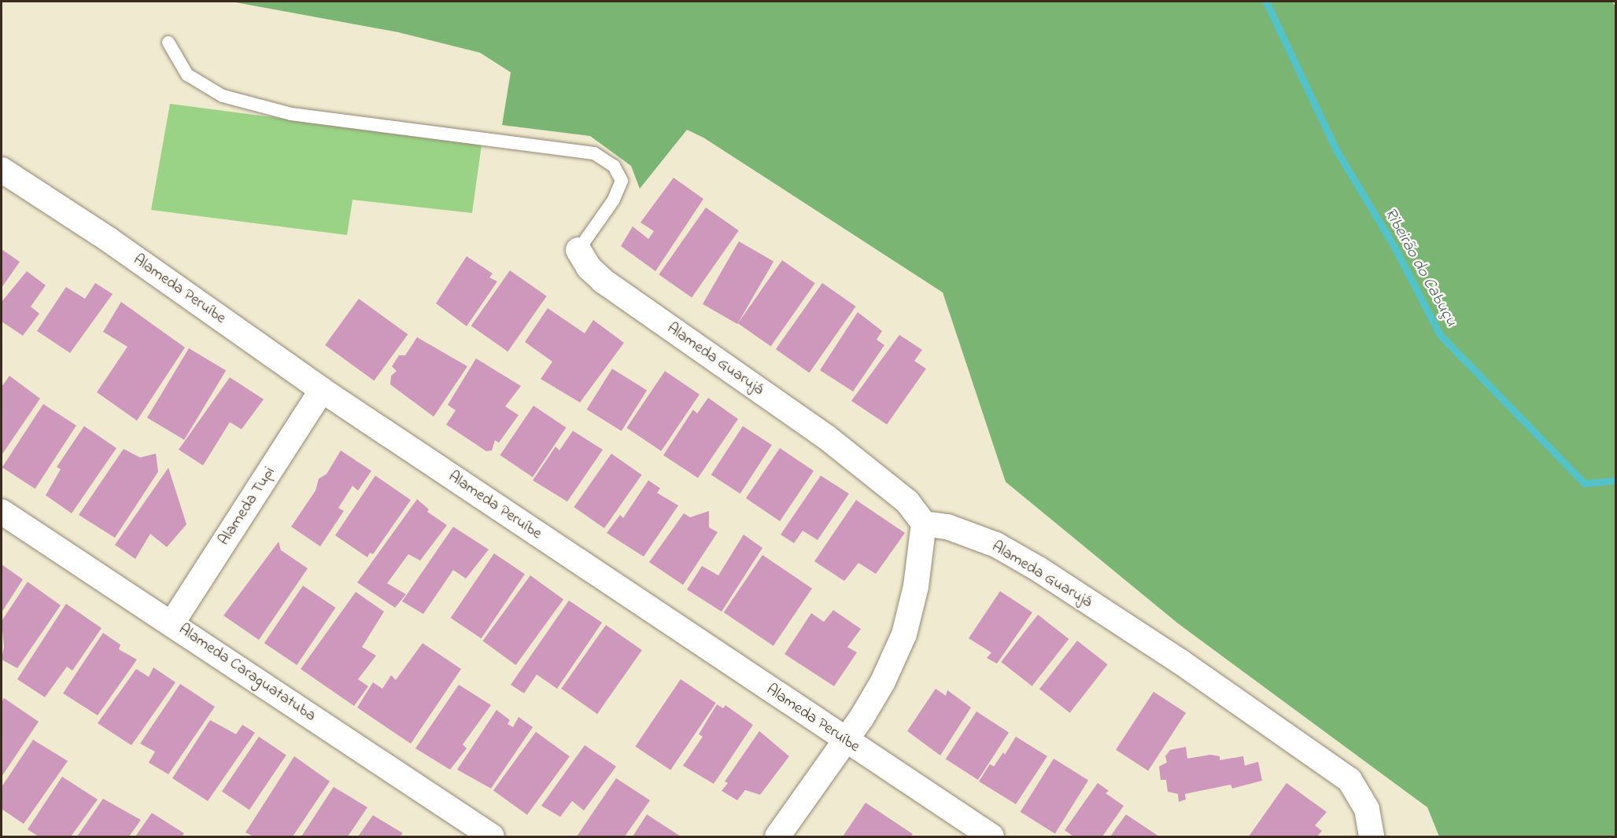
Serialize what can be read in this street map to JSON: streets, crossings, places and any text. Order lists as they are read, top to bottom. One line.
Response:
{"streets":{"street":["Alameda Peruíbe","Alameda Guarujá","Alameda Tupi","Alameda Caraguatatuba"]},"crossings":[["Alameda Peruíbe","Alameda Tupi"],["Alameda Tupi","Alameda Caraguatatuba"]],"water":["Ribeirão do Cabuçu"]}
